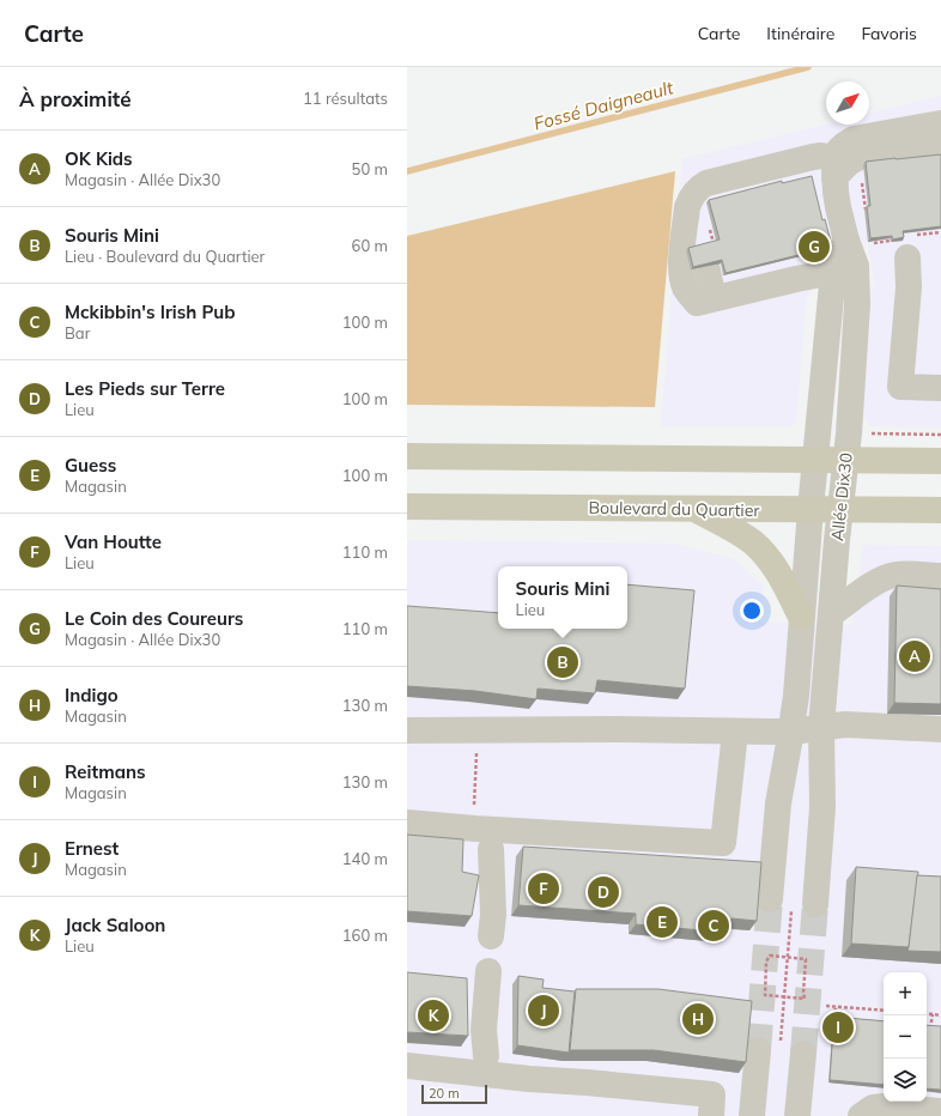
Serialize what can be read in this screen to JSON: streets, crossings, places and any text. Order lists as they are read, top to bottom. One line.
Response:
{"streets":{"main road":["Boulevard du Quartier"],"street":["Allée Dix30"]},"crossings":[["Allée Dix30","Boulevard du Quartier"]],"water":["Fossé Daigneault"],"scale_bar":"20 m","north":"top right","page":{"header":"Carte","nav":["Carte","Itinéraire","Favoris"],"heading":["À proximité","11 résultats"],"list":[{"mark":"A","name":"OK Kids","note":"Magasin · Allée Dix30","value":"50 m"},{"mark":"B","name":"Souris Mini","note":"Lieu · Boulevard du Quartier","value":"60 m"},{"mark":"C","name":"Mckibbin's Irish Pub","note":"Bar","value":"100 m"},{"mark":"D","name":"Les Pieds sur Terre","note":"Lieu","value":"100 m"},{"mark":"E","name":"Guess","note":"Magasin","value":"100 m"},{"mark":"F","name":"Van Houtte","note":"Lieu","value":"110 m"},{"mark":"G","name":"Le Coin des Coureurs","note":"Magasin · Allée Dix30","value":"110 m"},{"mark":"H","name":"Indigo","note":"Magasin","value":"130 m"},{"mark":"I","name":"Reitmans","note":"Magasin","value":"130 m"},{"mark":"J","name":"Ernest","note":"Magasin","value":"140 m"},{"mark":"K","name":"Jack Saloon","note":"Lieu","value":"160 m"}],"pins":["G","A","B","F","D","E","C","J","K","H","I"],"popup":["Souris Mini","Lieu"],"map_buttons":["+","−"],"scale":"20 m"}}
